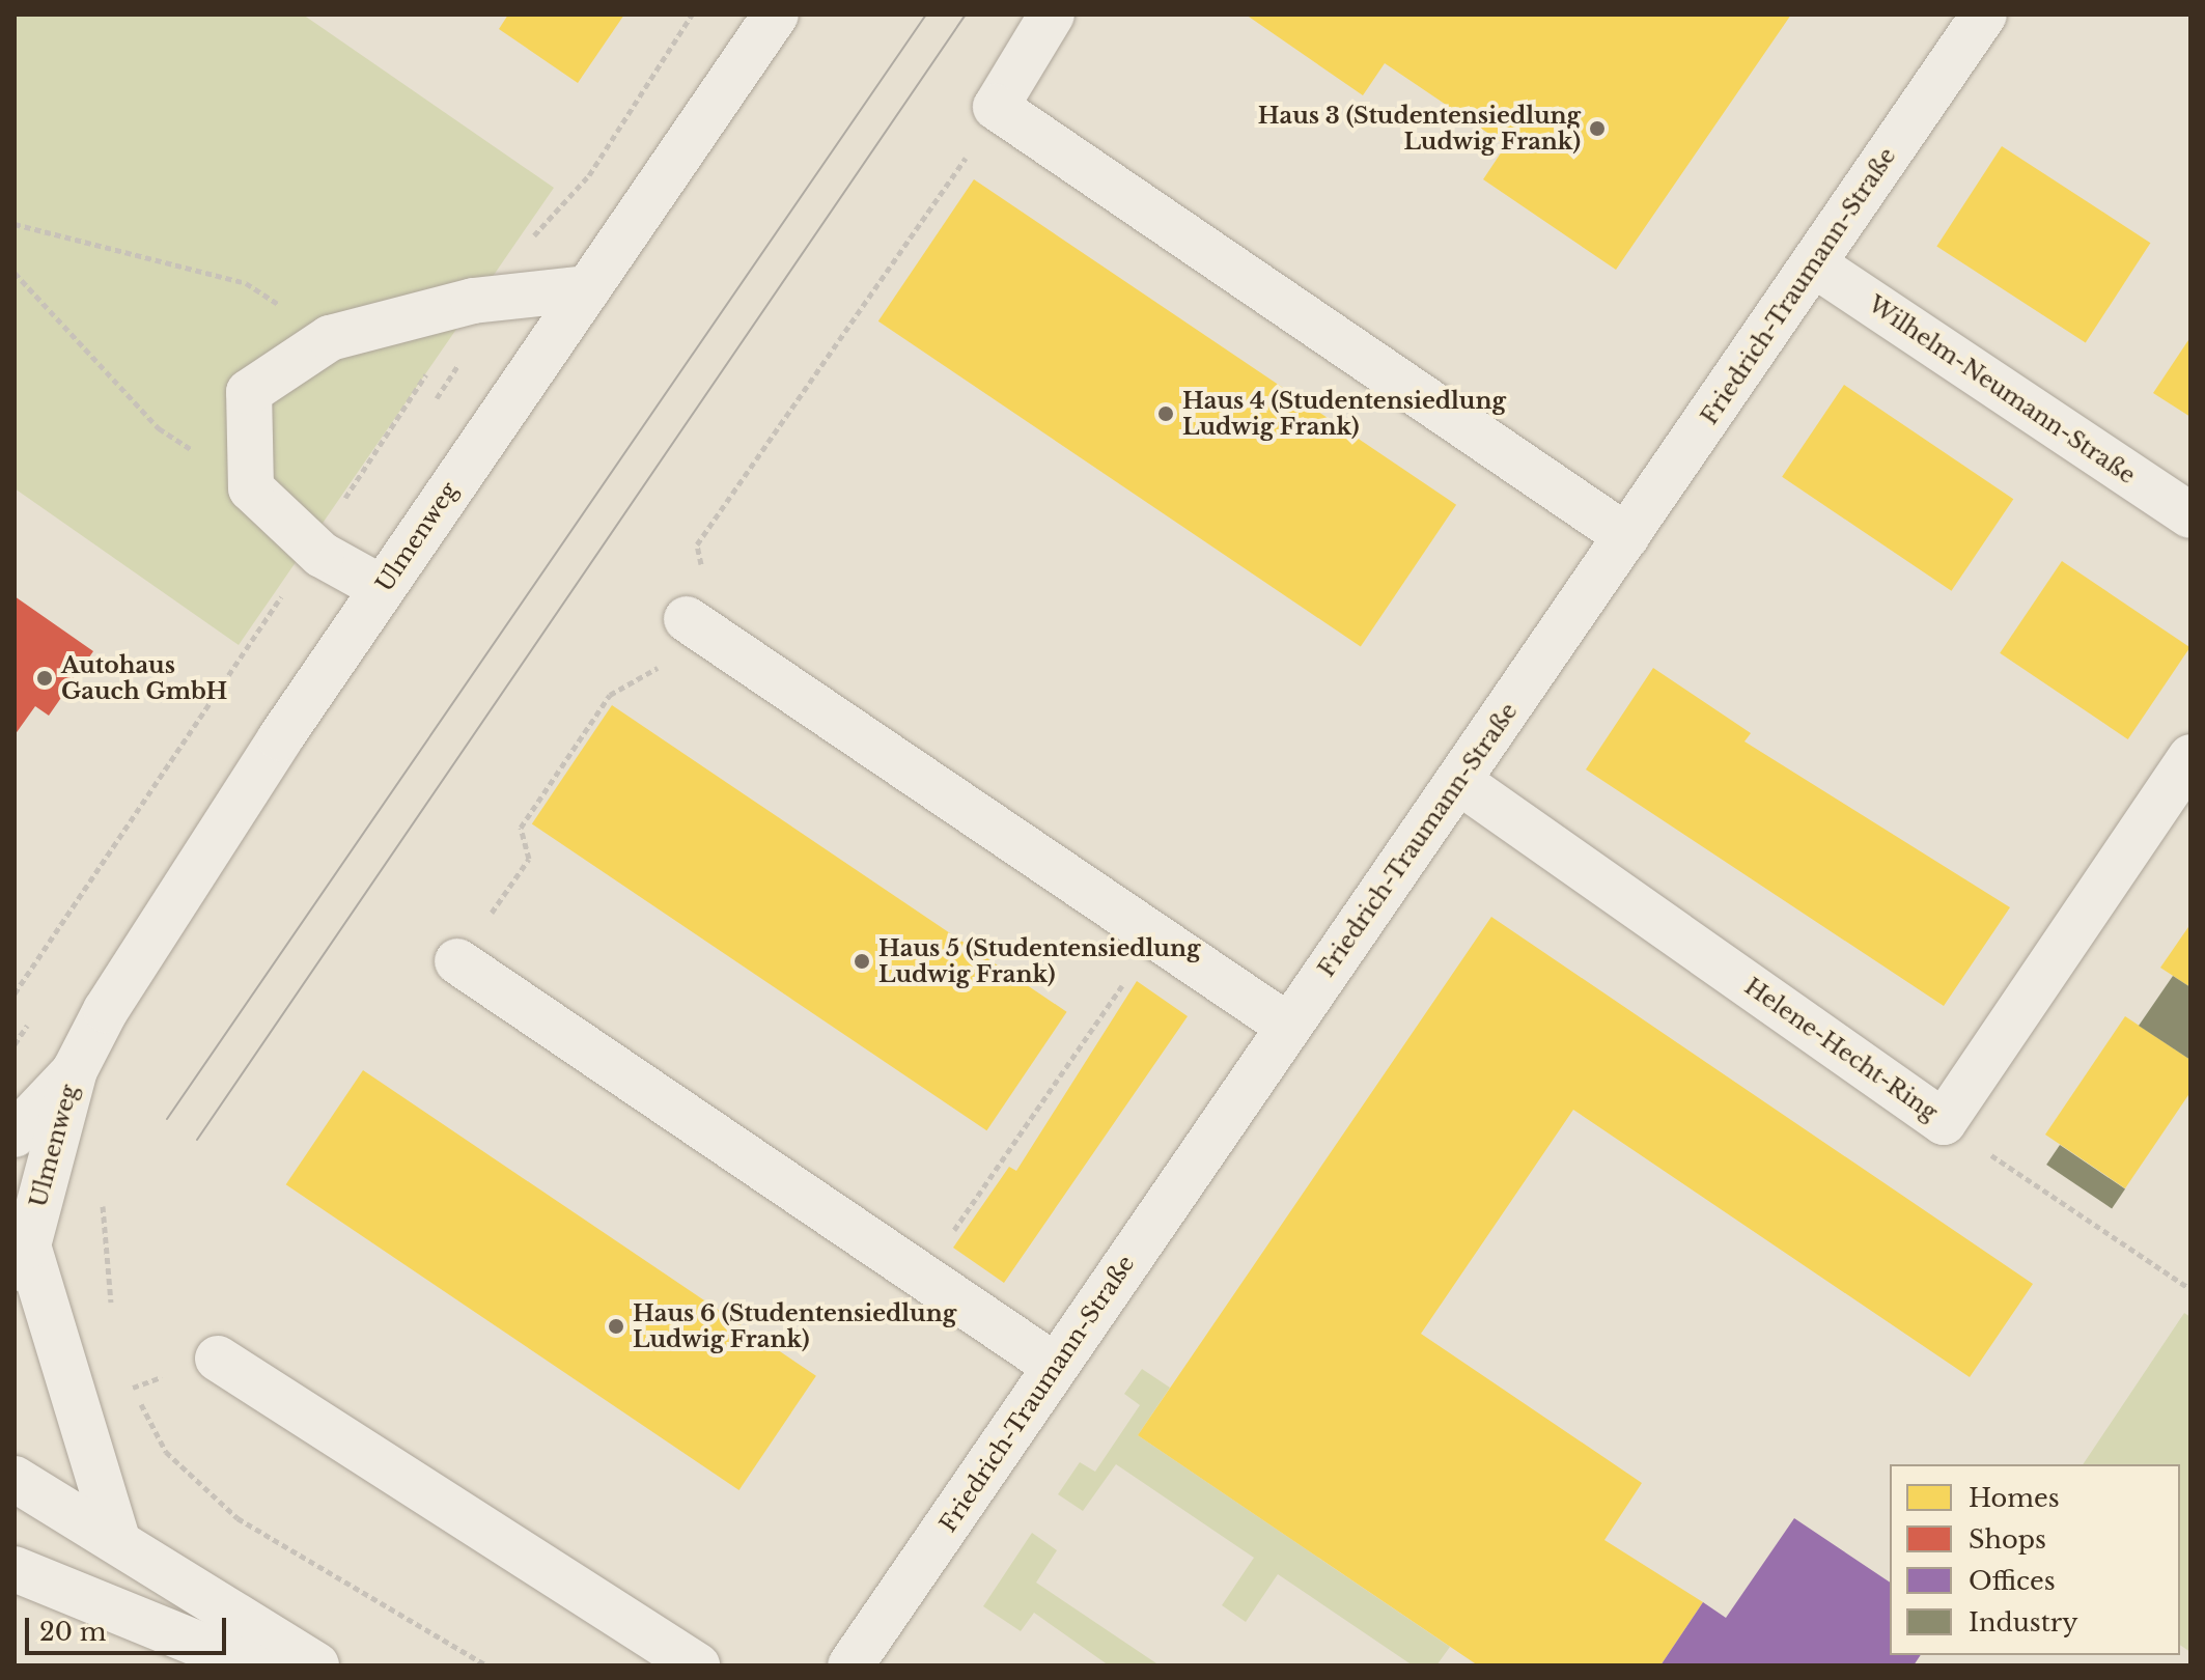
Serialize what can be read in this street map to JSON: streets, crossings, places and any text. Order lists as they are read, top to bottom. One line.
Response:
{"streets":{"street":["Friedrich-Traumann-Straße","Wilhelm-Neumann-Straße","Ulmenweg","Helene-Hecht-Ring"]},"crossings":[["Friedrich-Traumann-Straße","Wilhelm-Neumann-Straße"],["Friedrich-Traumann-Straße","Helene-Hecht-Ring"]],"places":["Haus 3 (Studentensiedlung Ludwig Frank)","Haus 4 (Studentensiedlung Ludwig Frank)","Autohaus Gauch GmbH","Haus 5 (Studentensiedlung Ludwig Frank)","Haus 6 (Studentensiedlung Ludwig Frank)"],"legend":["Homes","Shops","Offices","Industry"],"scale_bar":"20 m"}
